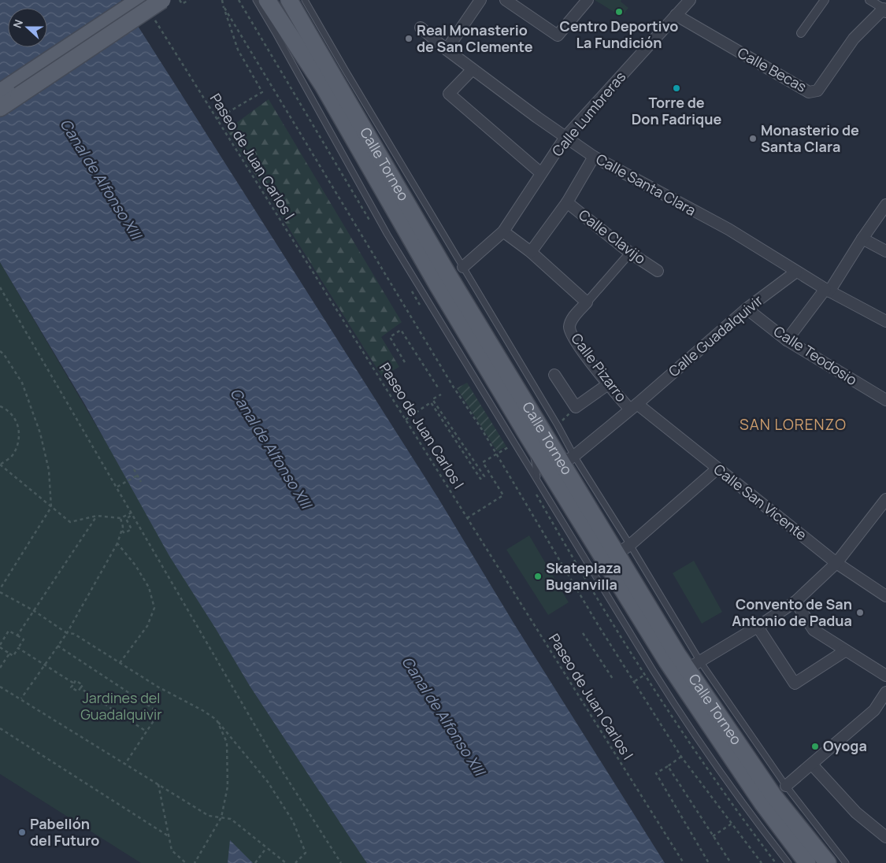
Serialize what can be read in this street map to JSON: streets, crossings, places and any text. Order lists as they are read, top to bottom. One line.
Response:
{"streets":{"main road":["Calle Torneo"],"street":["Calle Becas","Calle Lumbreras","Calle Santa Clara","Calle Clavijo","Calle Guadalquivir","Calle Teodosio","Calle Pizarro","Calle San Vicente"],"path":["Paseo de Juan Carlos I"]},"crossings":[["Calle Becas","Calle Lumbreras"],["Calle Lumbreras","Calle Santa Clara"],["Calle Torneo","Calle Guadalquivir"],["Calle Santa Clara","Calle Guadalquivir"],["Calle Guadalquivir","Calle Teodosio"],["Calle Guadalquivir","Calle Pizarro"],["Calle Guadalquivir","Calle San Vicente"],["Calle Pizarro","Calle San Vicente"]],"districts":["SAN LORENZO"],"water":["Canal de Alfonso XIII"],"parks":["Jardines del Guadalquivir"],"places":["Centro Deportivo La Fundición","Real Monasterio de San Clemente","Torre de Don Fadrique","Monasterio de Santa Clara","Skateplaza Buganvilla","Convento de San Antonio de Padua","Oyoga","Pabellón del Futuro"],"north":"left"}
